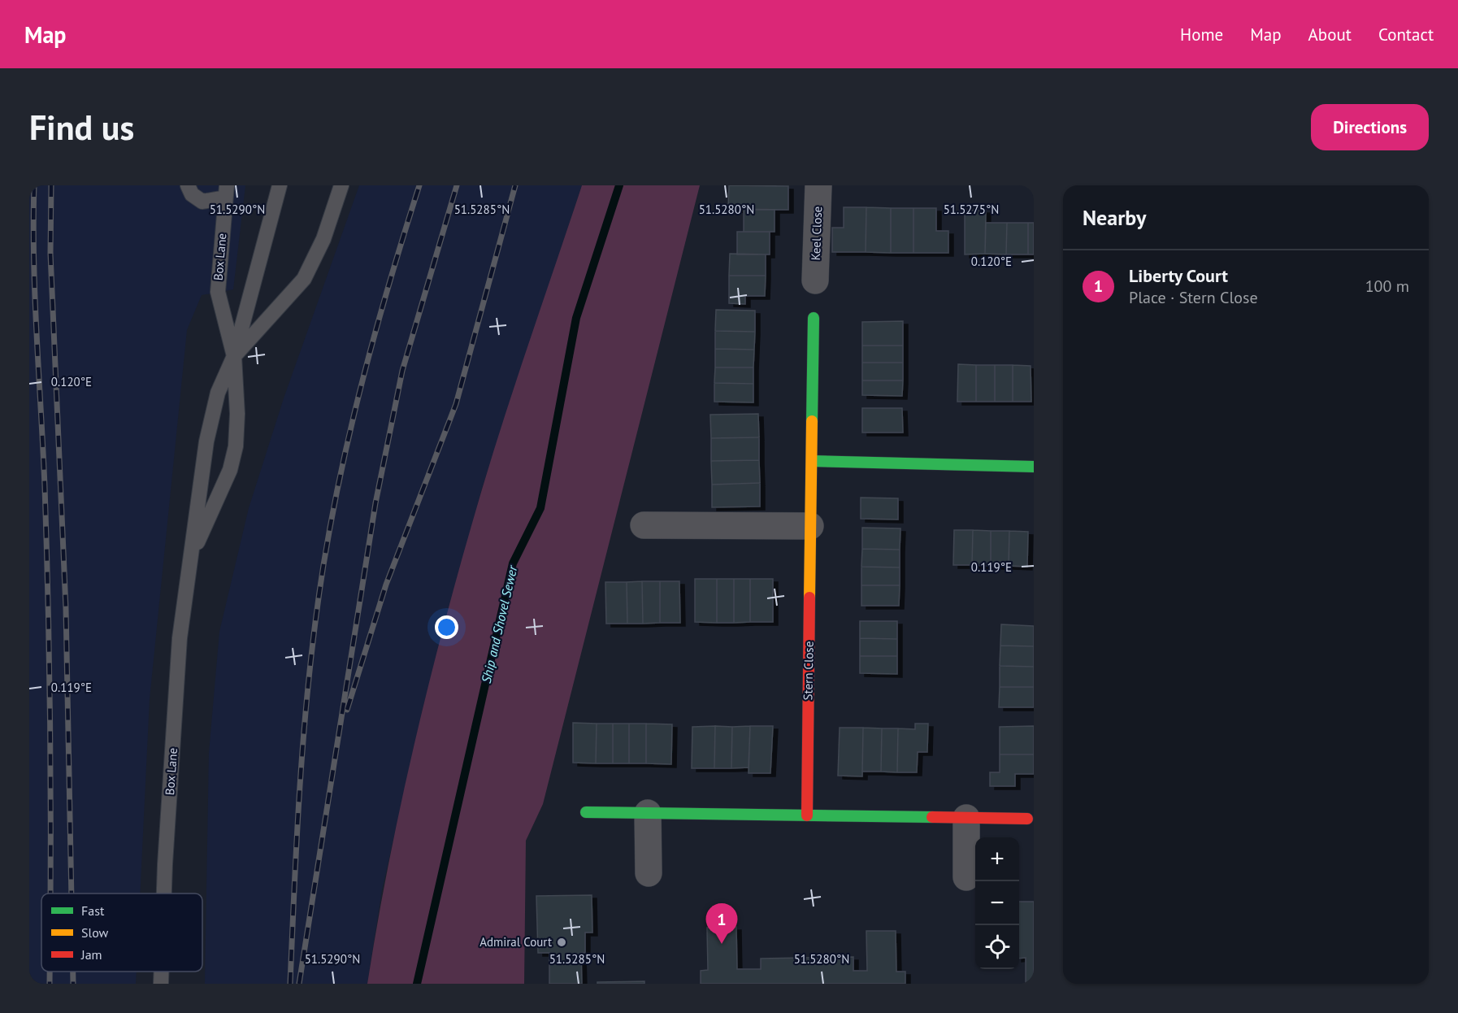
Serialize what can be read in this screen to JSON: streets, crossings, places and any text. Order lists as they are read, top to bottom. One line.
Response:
{"streets":{"street":["Keel Close","Stern Close"],"lane":["Box Lane"]},"water":["Ship and Shovel Sewer"],"places":["Admiral Court"],"legend":["Fast","Slow","Jam"],"page":{"header":"Map","nav":["Home","Map","About","Contact"],"buttons":"Directions","title":"Find us","heading":"Nearby","list":[{"mark":"1","name":"Liberty Court","note":"Place · Stern Close","value":"100 m"}],"map_buttons":["+","−"],"pins":"1"},"coordinates":["51.5290°N","51.5285°N","51.5280°N","51.5275°N","0.120°E","0.119°E"]}
